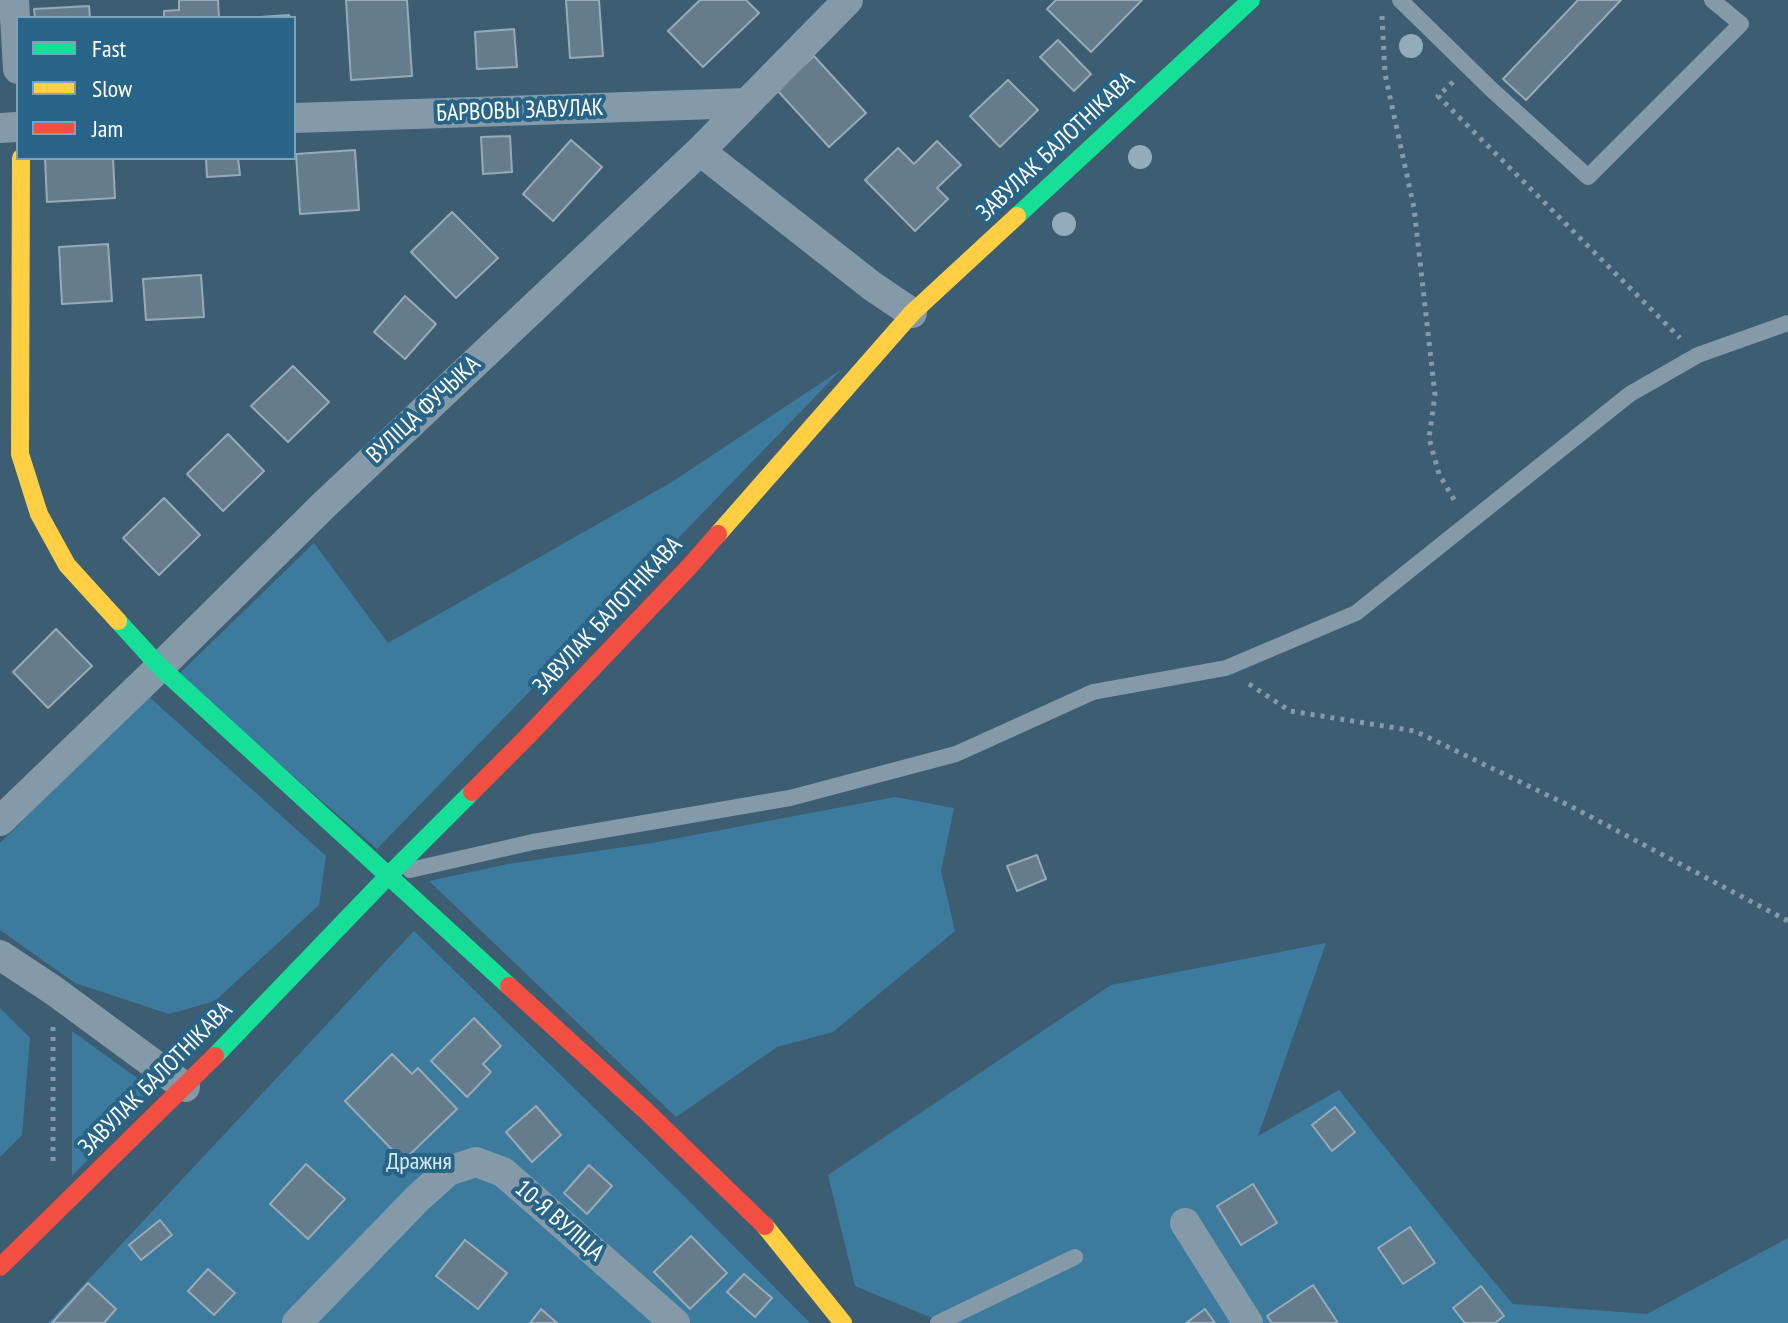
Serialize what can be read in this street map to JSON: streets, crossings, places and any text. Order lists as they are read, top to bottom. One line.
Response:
{"streets":{"street":["БАРВОВЫ ЗАВУЛАК","ЗАВУЛАК БАЛОТНІКАВА","ВУЛІЦА ФУЧЫКА","10-Я ВУЛІЦА"]},"crossings":[["БАРВОВЫ ЗАВУЛАК","ВУЛІЦА ФУЧЫКА"]],"parks":["Дражня"],"legend":["Fast","Slow","Jam"]}
